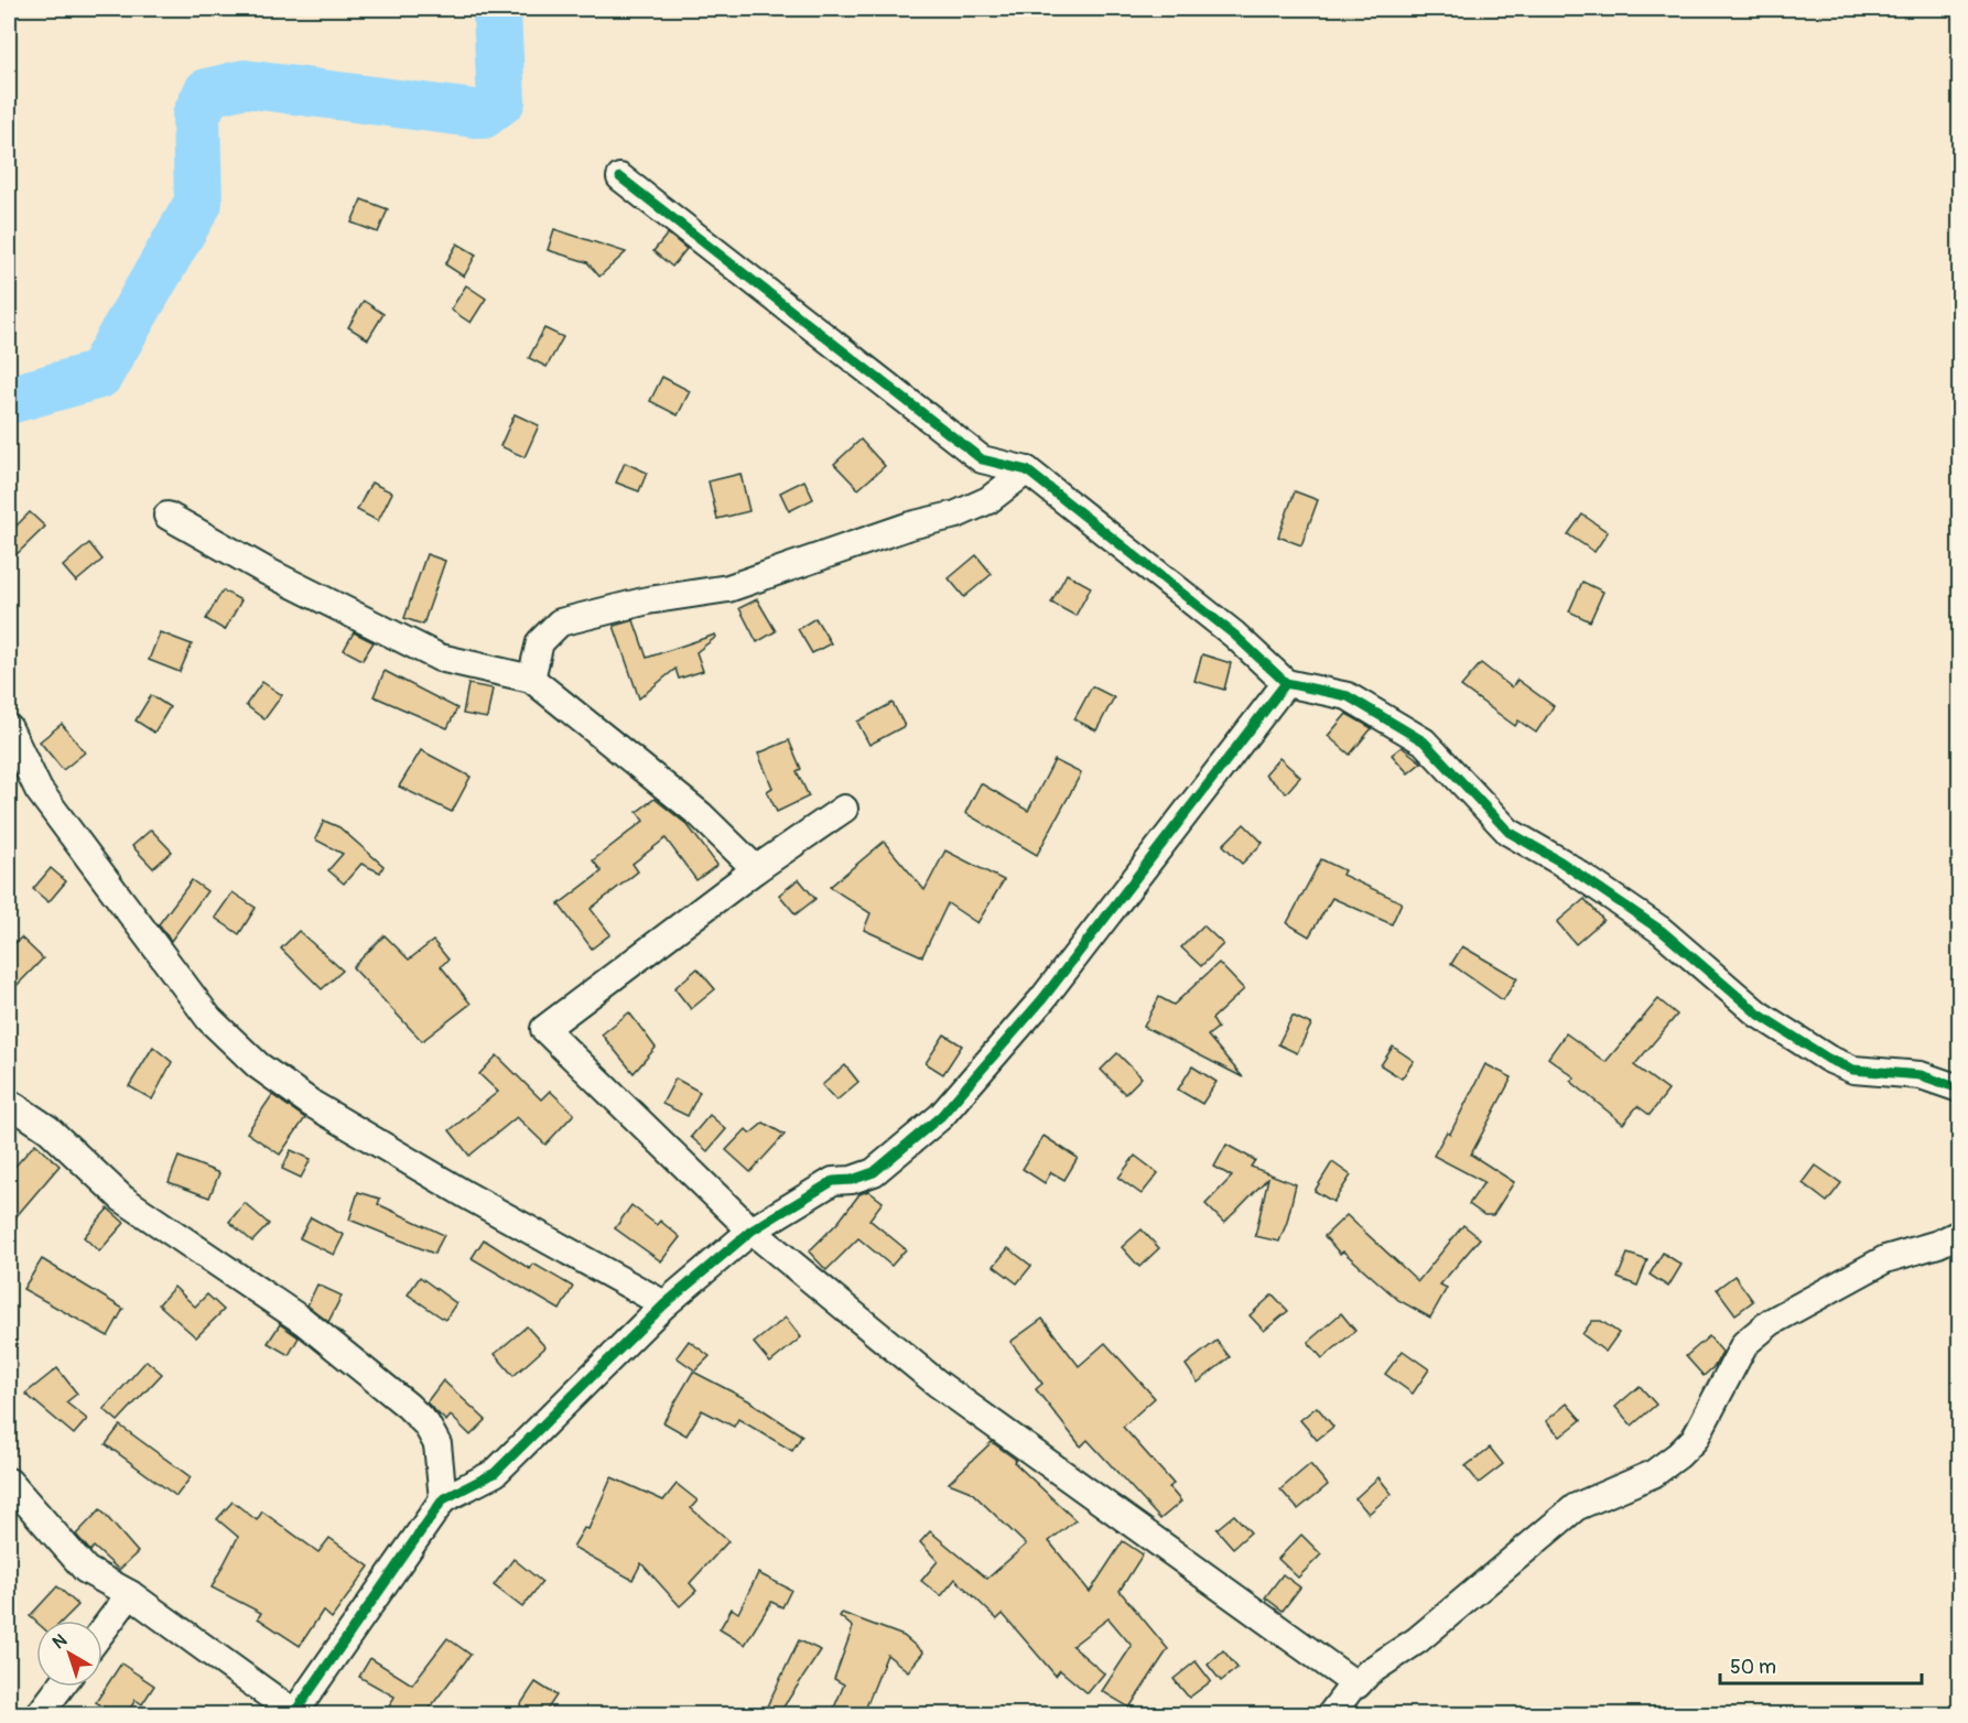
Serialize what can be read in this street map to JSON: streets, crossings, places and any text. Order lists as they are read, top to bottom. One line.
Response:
{"scale_bar":"50 m","north":"top left"}
